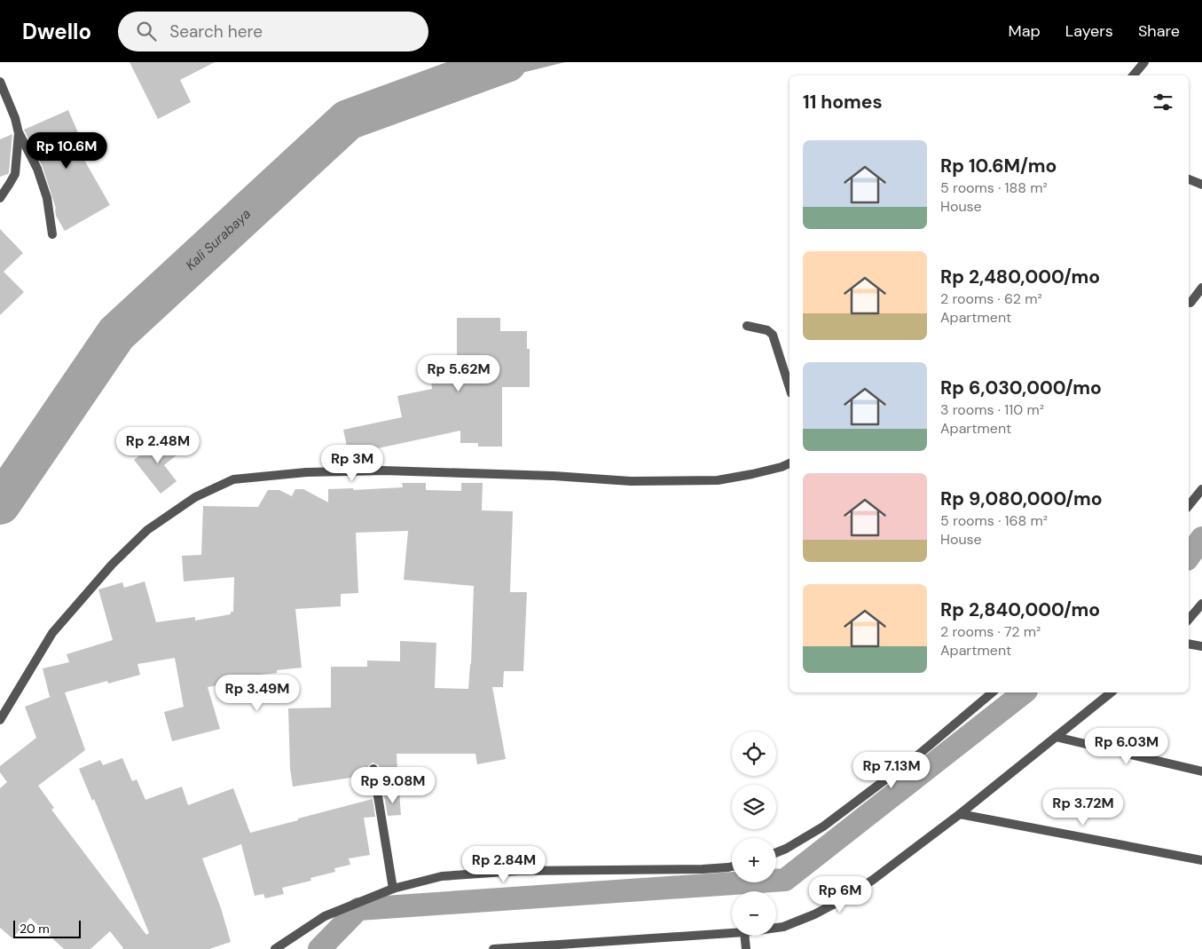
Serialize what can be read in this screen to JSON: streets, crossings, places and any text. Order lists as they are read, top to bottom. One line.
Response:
{"water":["Kali Surabaya"],"scale_bar":"20 m","page":{"header":"Dwello","search":"Search here","nav":["Map","Layers","Share"],"heading":"11 homes","list":[{"name":"Rp 10.6M/mo","note":"5 rooms · 188 m² · House"},{"name":"Rp 2,480,000/mo","note":"2 rooms · 62 m² · Apartment"},{"name":"Rp 6,030,000/mo","note":"3 rooms · 110 m² · Apartment"},{"name":"Rp 9,080,000/mo","note":"5 rooms · 168 m² · House"},{"name":"Rp 2,840,000/mo","note":"2 rooms · 72 m² · Apartment"}],"price":["Rp 10.6M","Rp 5.62M","Rp 2.48M","Rp 3M","Rp 3.49M","Rp 6.03M","Rp 7.13M","Rp 9.08M","Rp 3.72M","Rp 2.84M","Rp 6M"],"map_buttons":["+","−"],"scale":"20 m"}}
